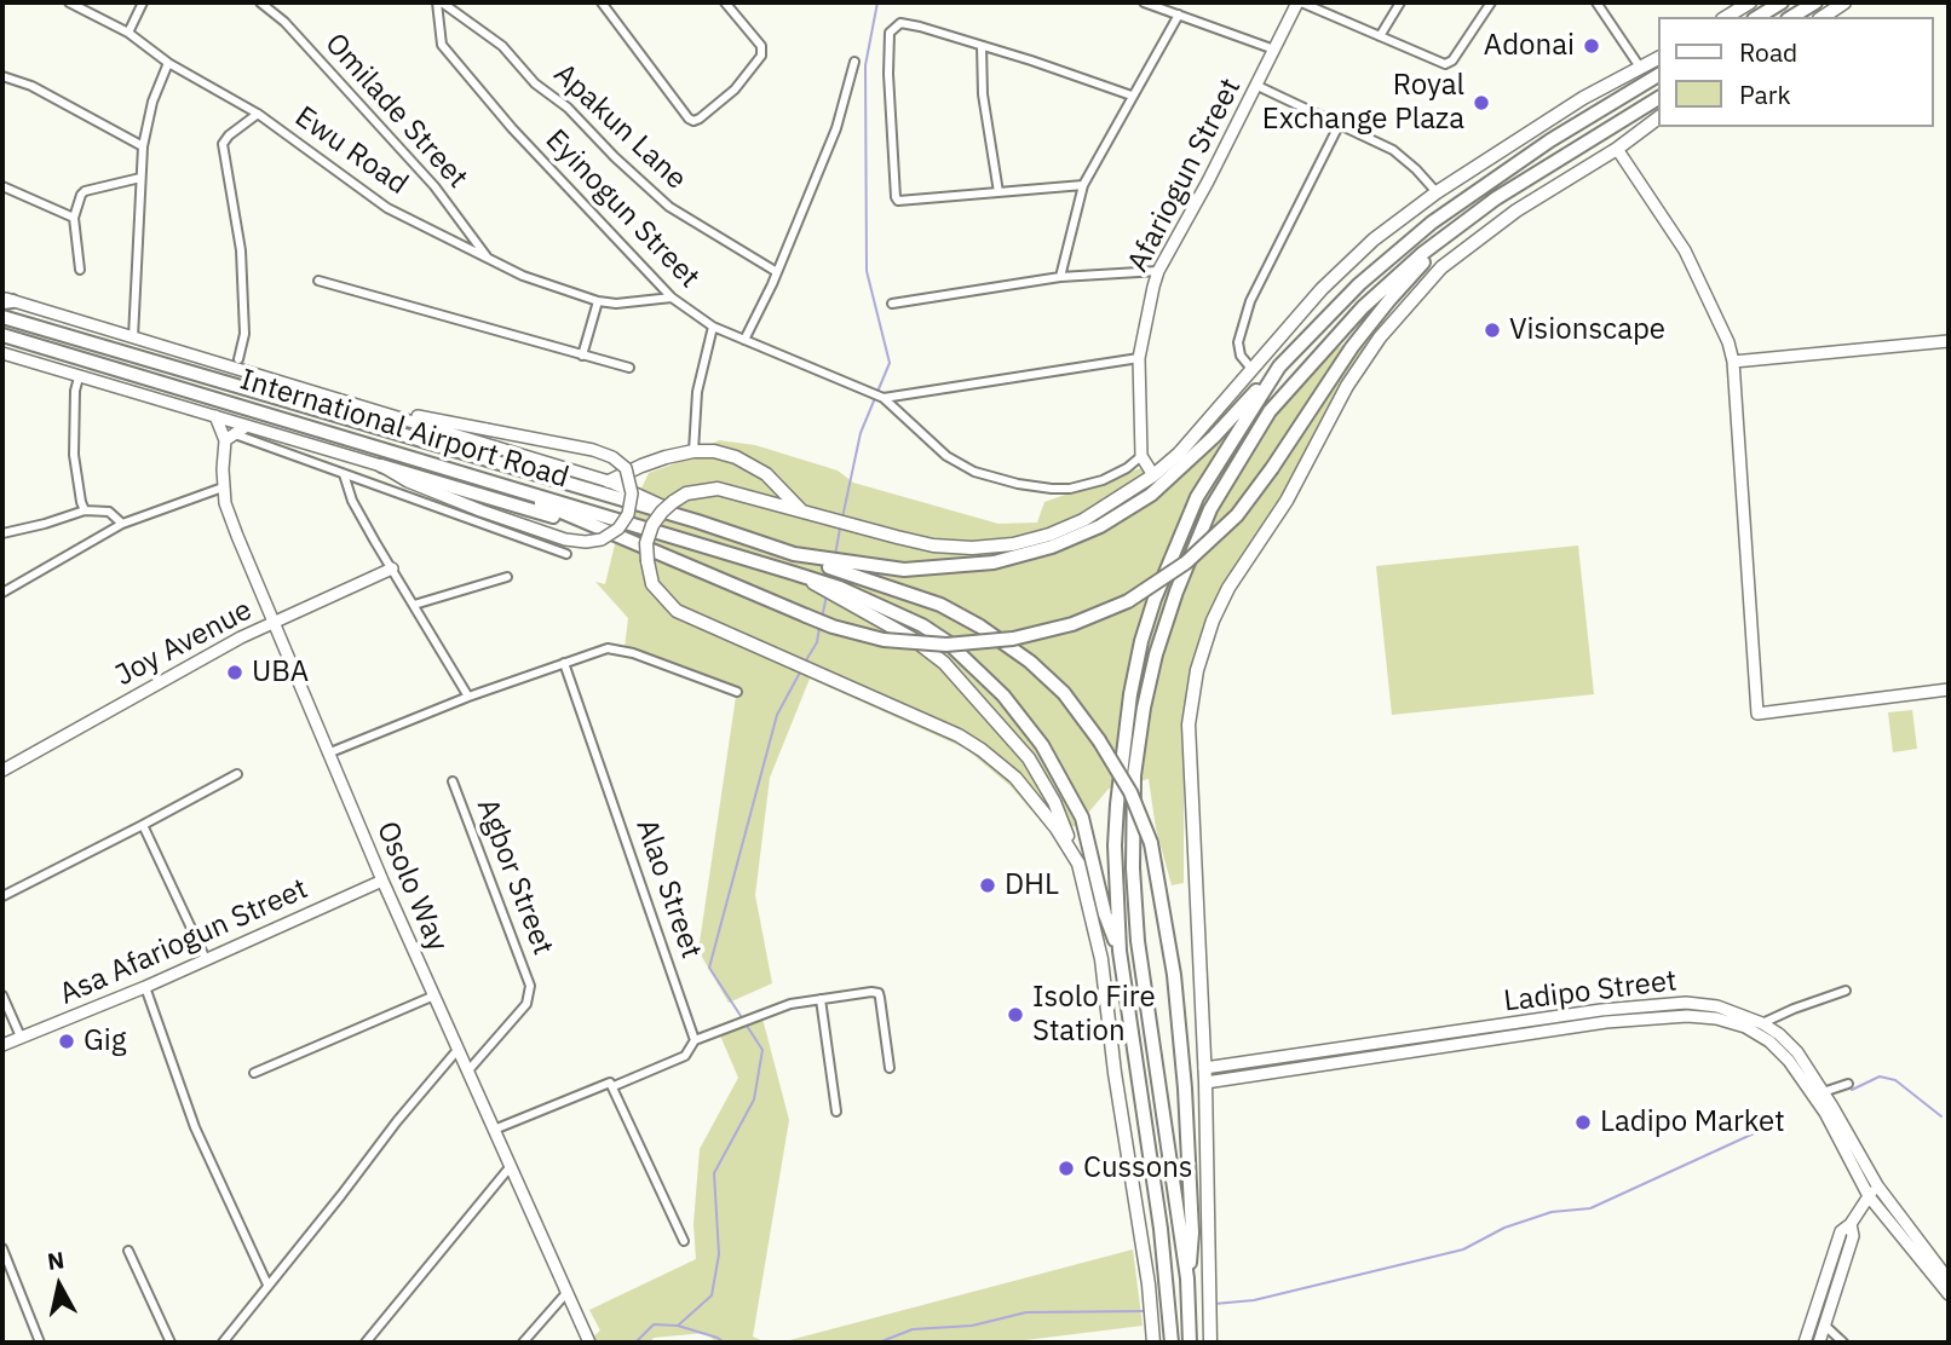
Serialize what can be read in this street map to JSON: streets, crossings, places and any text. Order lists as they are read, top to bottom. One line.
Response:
{"streets":{"highway":["International Airport Road"],"main road":["Afariogun Street","Joy Avenue","Osolo Way","Asa Afariogun Street","Ladipo Street"],"street":["Omilade Street","Apakun Lane","Ewu Road","Eyinogun Street","Agbor Street","Alao Street"]},"crossings":[["Omilade Street","Ewu Road"],["Apakun Lane","Eyinogun Street"],["Ewu Road","Eyinogun Street"],["Afariogun Street","Eyinogun Street"],["International Airport Road","Osolo Way"],["Joy Avenue","Osolo Way"],["Agbor Street","Osolo Way"],["Osolo Way","Asa Afariogun Street"]],"places":["Adonai","Royal Exchange Plaza","Visionscape","UBA","DHL","Isolo Fire Station","Gig","Ladipo Market","Cussons"],"legend":["Road","Park"],"north":"top"}
